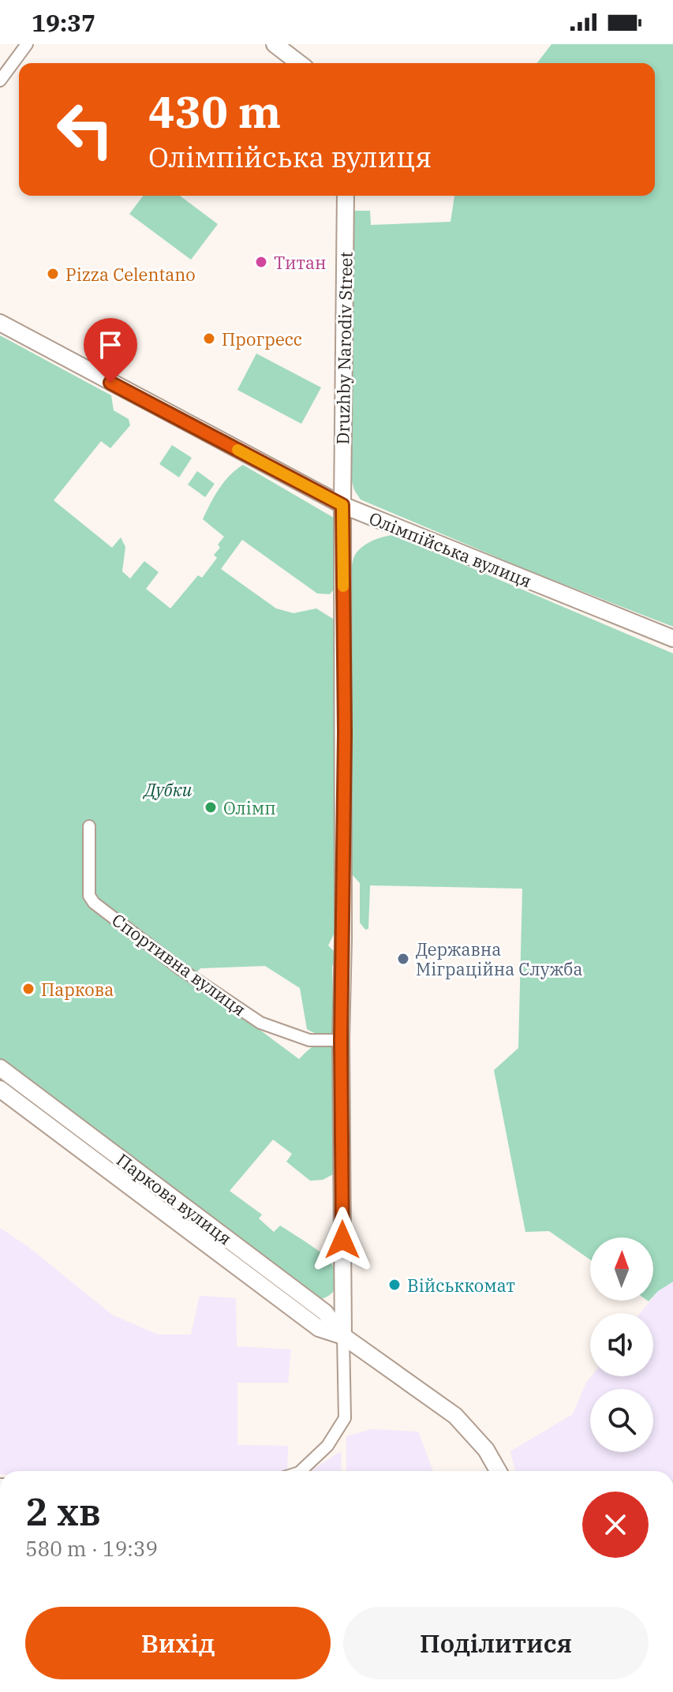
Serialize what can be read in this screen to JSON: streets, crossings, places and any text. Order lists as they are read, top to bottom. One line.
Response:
{"streets":{"street":["Druzhby Narodiv Street","Олімпійська вулиця","Спортивна вулиця","Паркова вулиця"]},"crossings":[["Druzhby Narodiv Street","Олімпійська вулиця"]],"parks":["Дубки"],"places":["Титан","Pizza Celentano","Прогресс","Олімп","Державна Міграційна Служба","Паркова","Військкомат"],"north":"top","page":{"status":"19:37","turn":["430 m","Олімпійська вулиця"],"heading":["2 хв","580 m · 19:39"],"buttons":["Вихід","Поділитися"]}}
